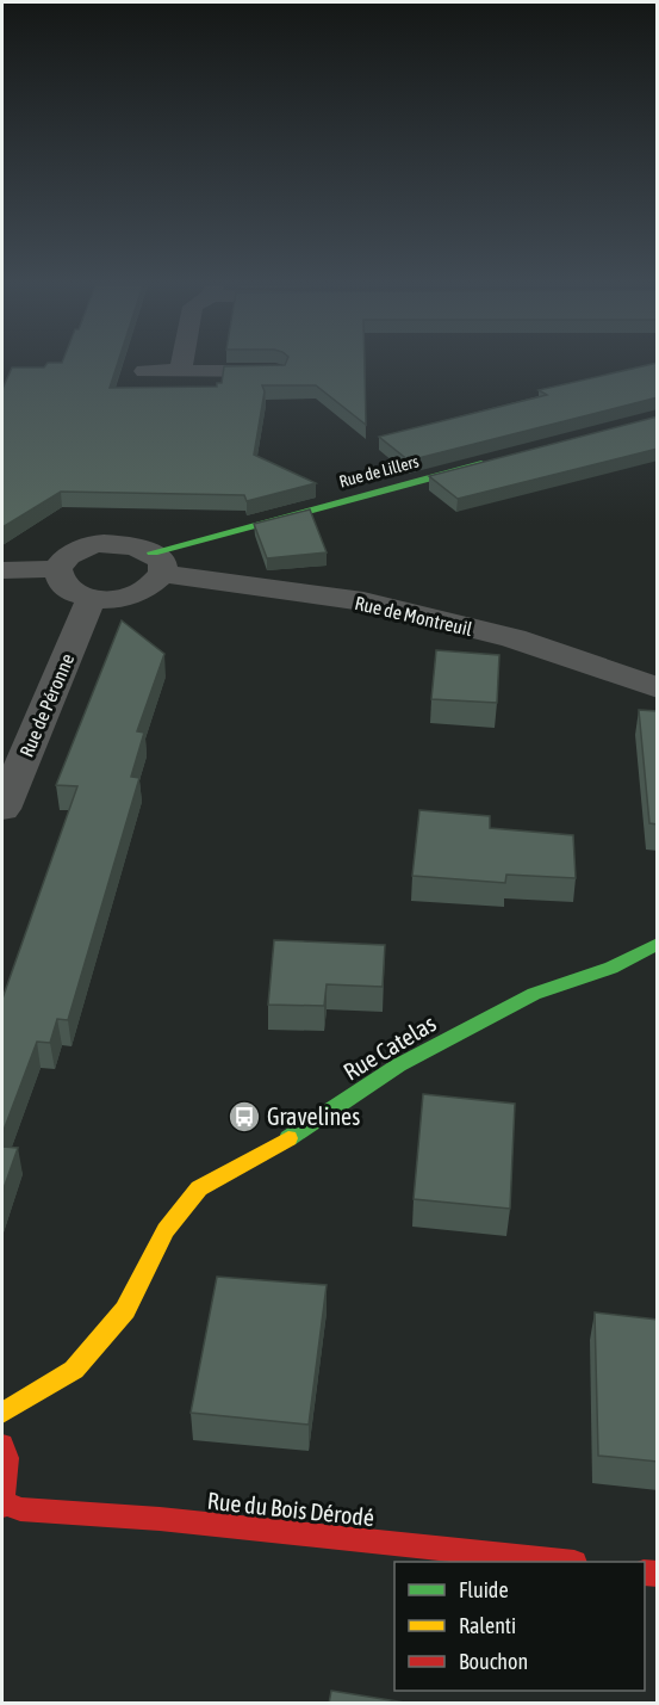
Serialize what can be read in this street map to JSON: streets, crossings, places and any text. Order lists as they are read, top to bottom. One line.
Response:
{"streets":{"street":["Rue de Lillers","Rue de Montreuil","Rue de Péronne","Rue Catelas","Rue du Bois Dérodé"]},"crossings":[["Rue de Lillers","Rue de Montreuil"]],"places":{"bus stop":["Gravelines"]},"legend":["Fluide","Ralenti","Bouchon"]}
